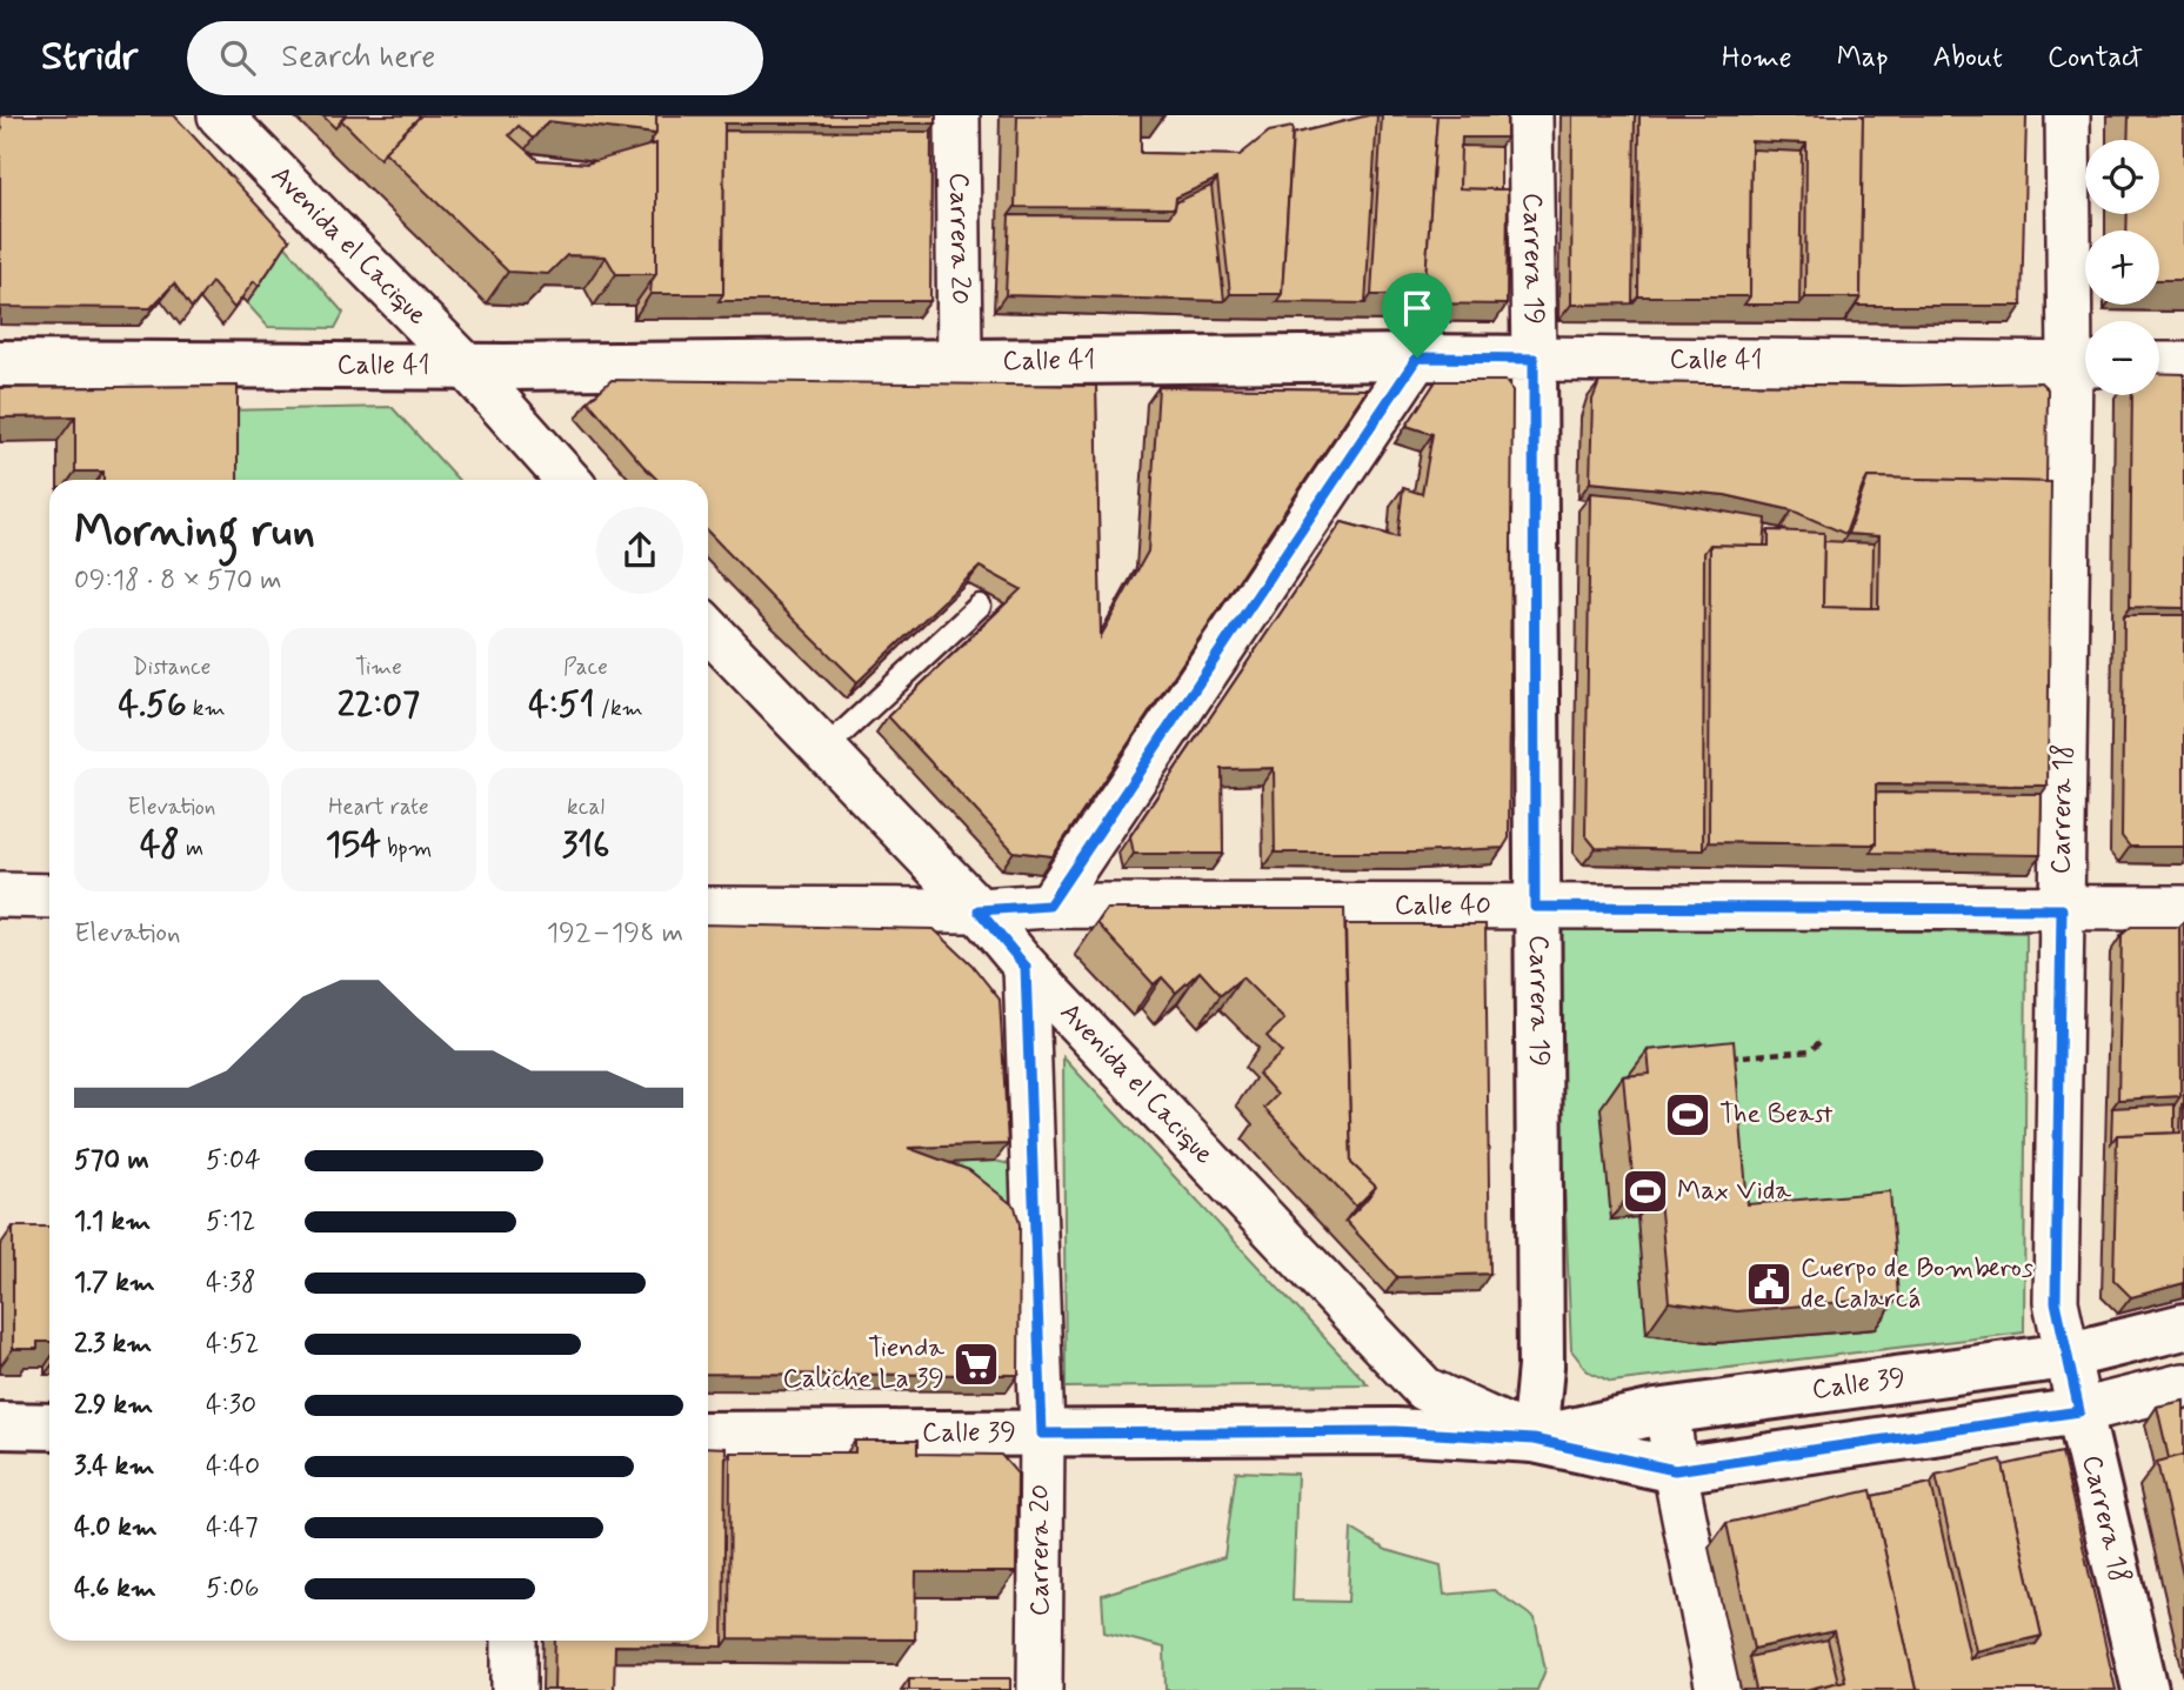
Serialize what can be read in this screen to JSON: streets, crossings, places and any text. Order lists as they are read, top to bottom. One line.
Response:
{"streets":{"street":["Carrera 20","Avenida el Cacique","Carrera 19","Calle 41","Carrera 18","Calle 40","Calle 39"]},"crossings":[["Carrera 20","Avenida el Cacique"],["Carrera 20","Calle 41"],["Carrera 20","Calle 39"],["Avenida el Cacique","Carrera 19"],["Avenida el Cacique","Calle 41"],["Avenida el Cacique","Calle 40"],["Avenida el Cacique","Calle 39"],["Carrera 19","Calle 41"],["Carrera 19","Calle 40"],["Carrera 19","Calle 39"],["Calle 41","Carrera 18"],["Carrera 18","Calle 40"],["Carrera 18","Calle 39"]],"places":{"sports":["The Beast","Max Vida"],"public building":["Cuerpo de Bomberos de Calarcá"],"supermarket":["Tienda Caliche La 39"]},"page":{"header":"Stridr","search":"Search here","nav":["Home","Map","About","Contact"],"map_buttons":["+","−"],"heading":["Morning run","09:18 · 8 × 570 m"],"stats":[["Distance","4.56 km"],["Time","22:07"],["Pace","4:51 /km"],["Elevation","48 m"],["Heart rate","154 bpm"],["kcal","316"]],"chart":["Elevation","192–198 m"],"list":[{"name":"570 m","note":"5:04"},{"name":"1.1 km","note":"5:12"},{"name":"1.7 km","note":"4:38"},{"name":"2.3 km","note":"4:52"},{"name":"2.9 km","note":"4:30"},{"name":"3.4 km","note":"4:40"},{"name":"4.0 km","note":"4:47"},{"name":"4.6 km","note":"5:06"}]}}
